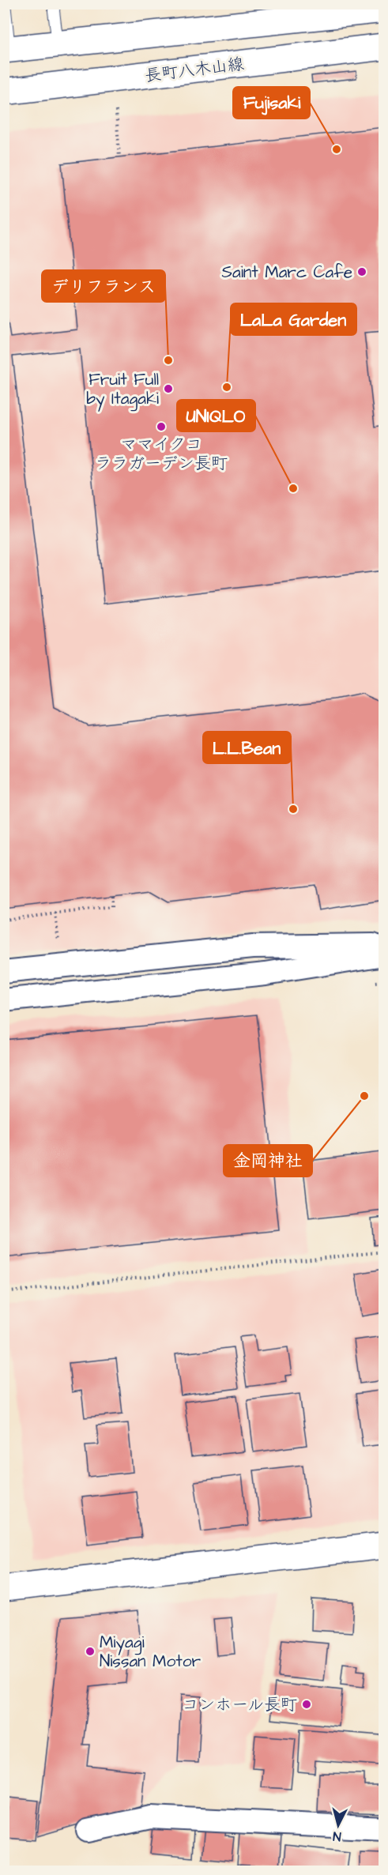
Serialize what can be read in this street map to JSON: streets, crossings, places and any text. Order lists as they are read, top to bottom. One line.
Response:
{"streets":{"street":["長町八木山線"]},"places":["Fujisaki","Saint Marc Cafe","デリフランス","LaLa Garden","Fruit Full by Itagaki","ママイクコ ララガーデン長町","UNIQLO","L.L.Bean","金岡神社","Miyagi Nissan Motor","コンホール長町"],"north":"bottom"}
